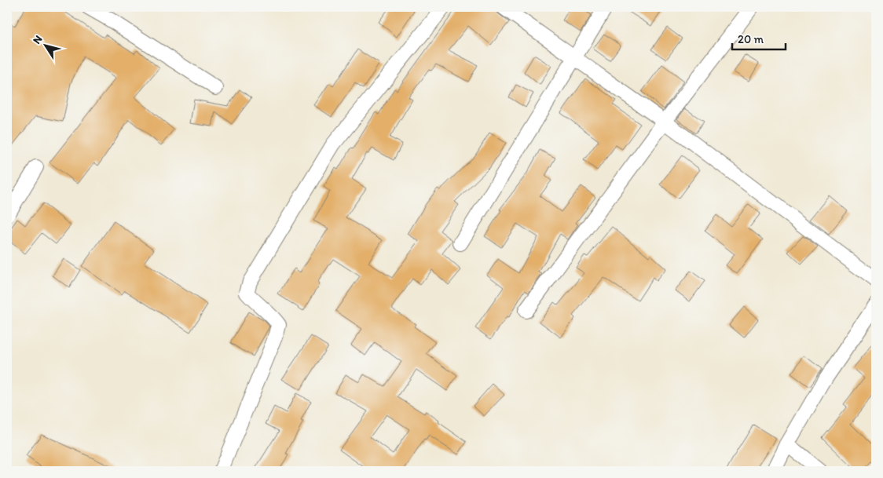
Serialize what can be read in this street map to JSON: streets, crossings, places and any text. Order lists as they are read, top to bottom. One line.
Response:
{"scale_bar":"20 m","north":"top left"}
